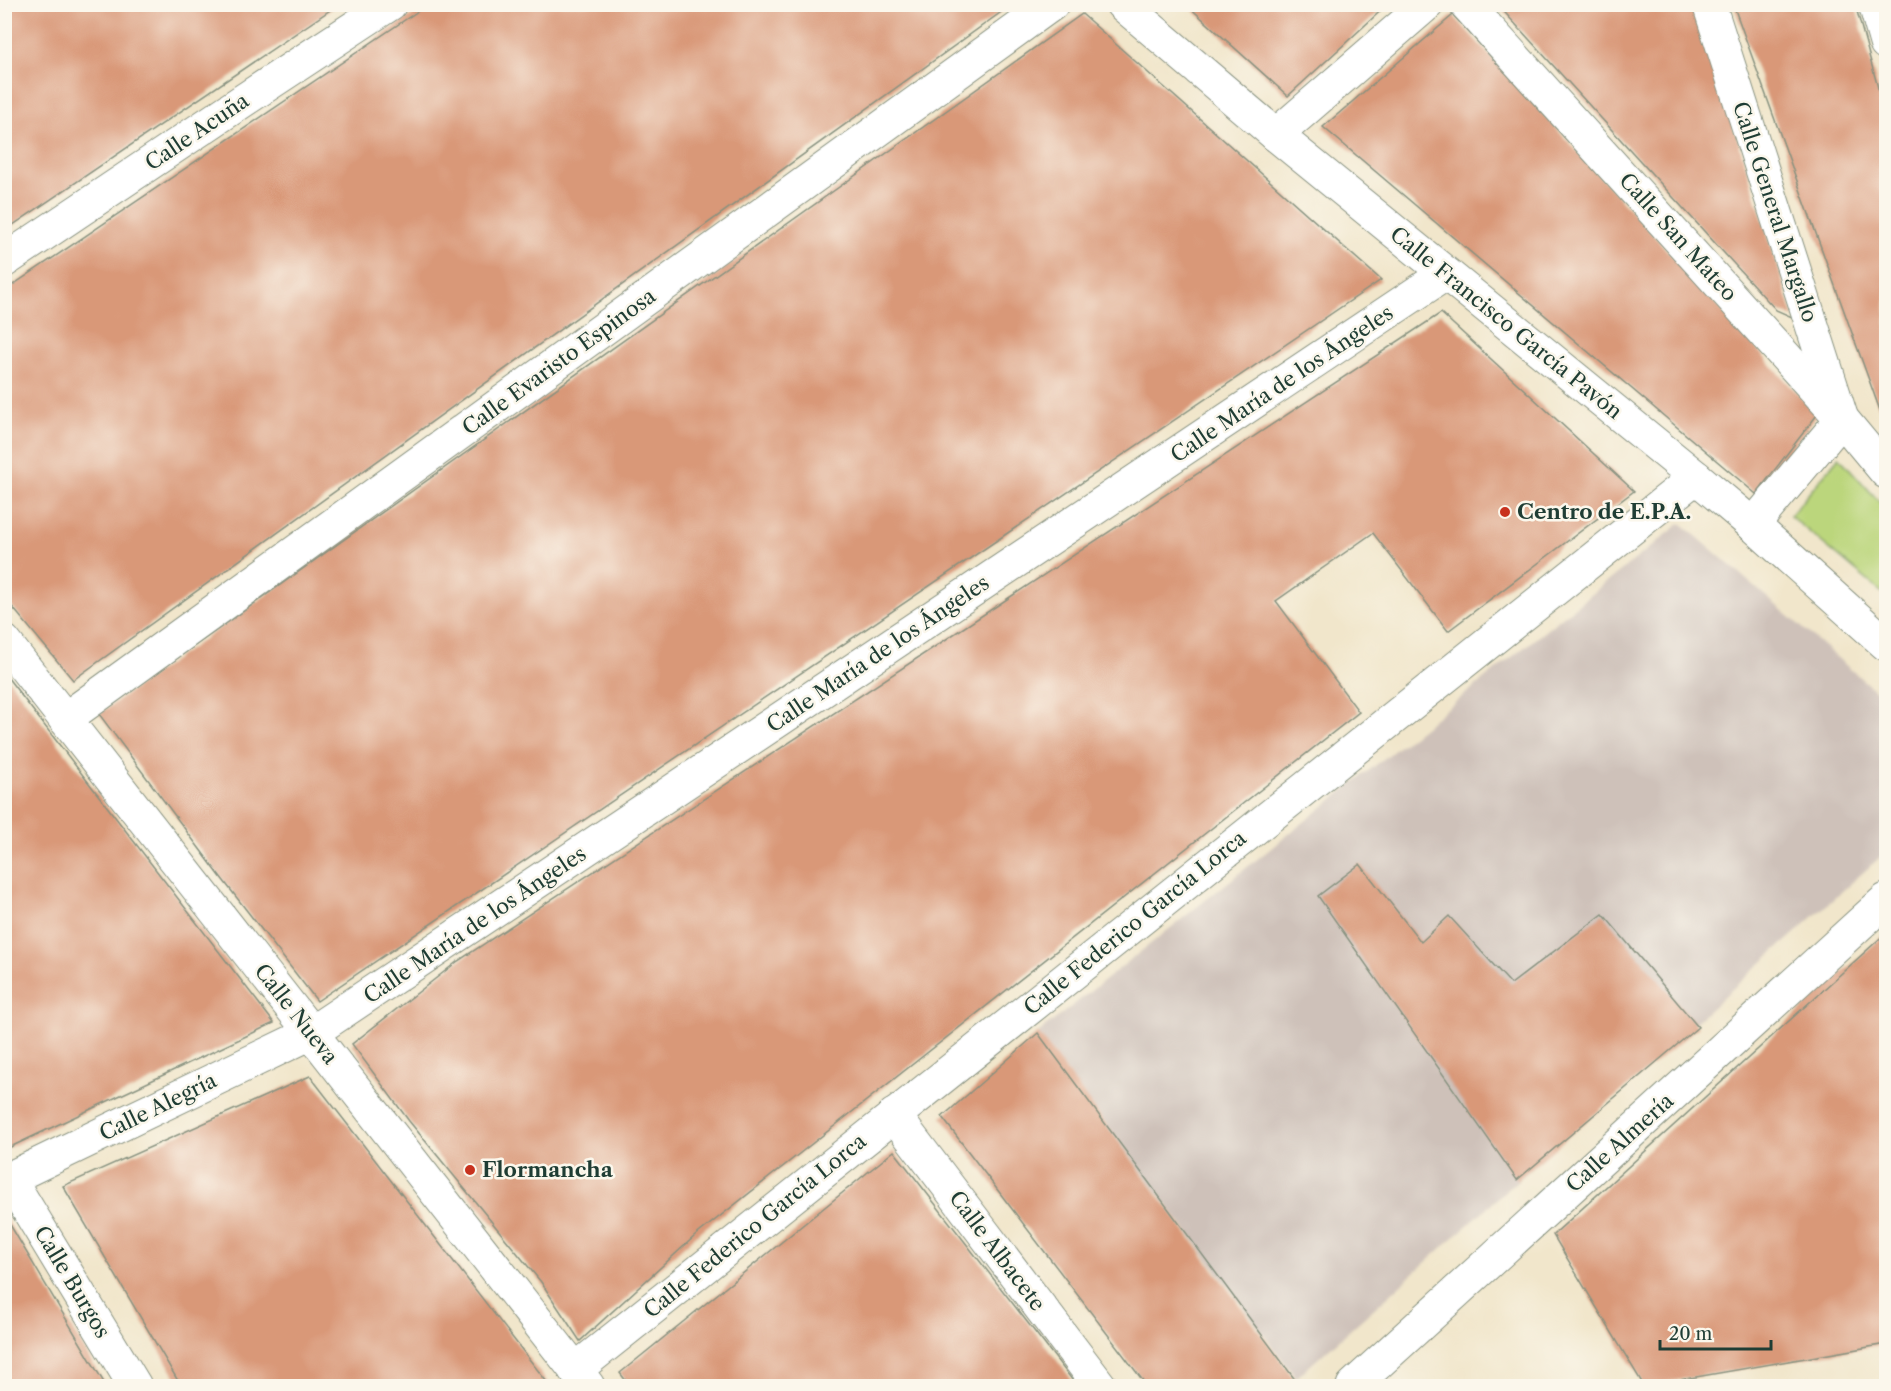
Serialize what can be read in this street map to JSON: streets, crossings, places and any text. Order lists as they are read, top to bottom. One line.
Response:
{"streets":{"street":["Calle Acuña","Calle General Margallo","Calle San Mateo","Calle Francisco García Pavón","Calle Evaristo Espinosa","Calle María de los Ángeles","Calle Federico García Lorca","Calle Nueva","Calle Alegría","Calle Almería","Calle Albacete","Calle Burgos"]},"crossings":[["Calle General Margallo","Calle San Mateo"],["Calle Francisco García Pavón","Calle María de los Ángeles"],["Calle Francisco García Pavón","Calle Federico García Lorca"],["Calle Evaristo Espinosa","Calle Nueva"],["Calle María de los Ángeles","Calle Nueva"],["Calle María de los Ángeles","Calle Alegría"],["Calle Federico García Lorca","Calle Nueva"],["Calle Federico García Lorca","Calle Albacete"],["Calle Nueva","Calle Alegría"],["Calle Alegría","Calle Burgos"]],"places":["Centro de E.P.A.","Flormancha"],"scale_bar":"20 m"}
